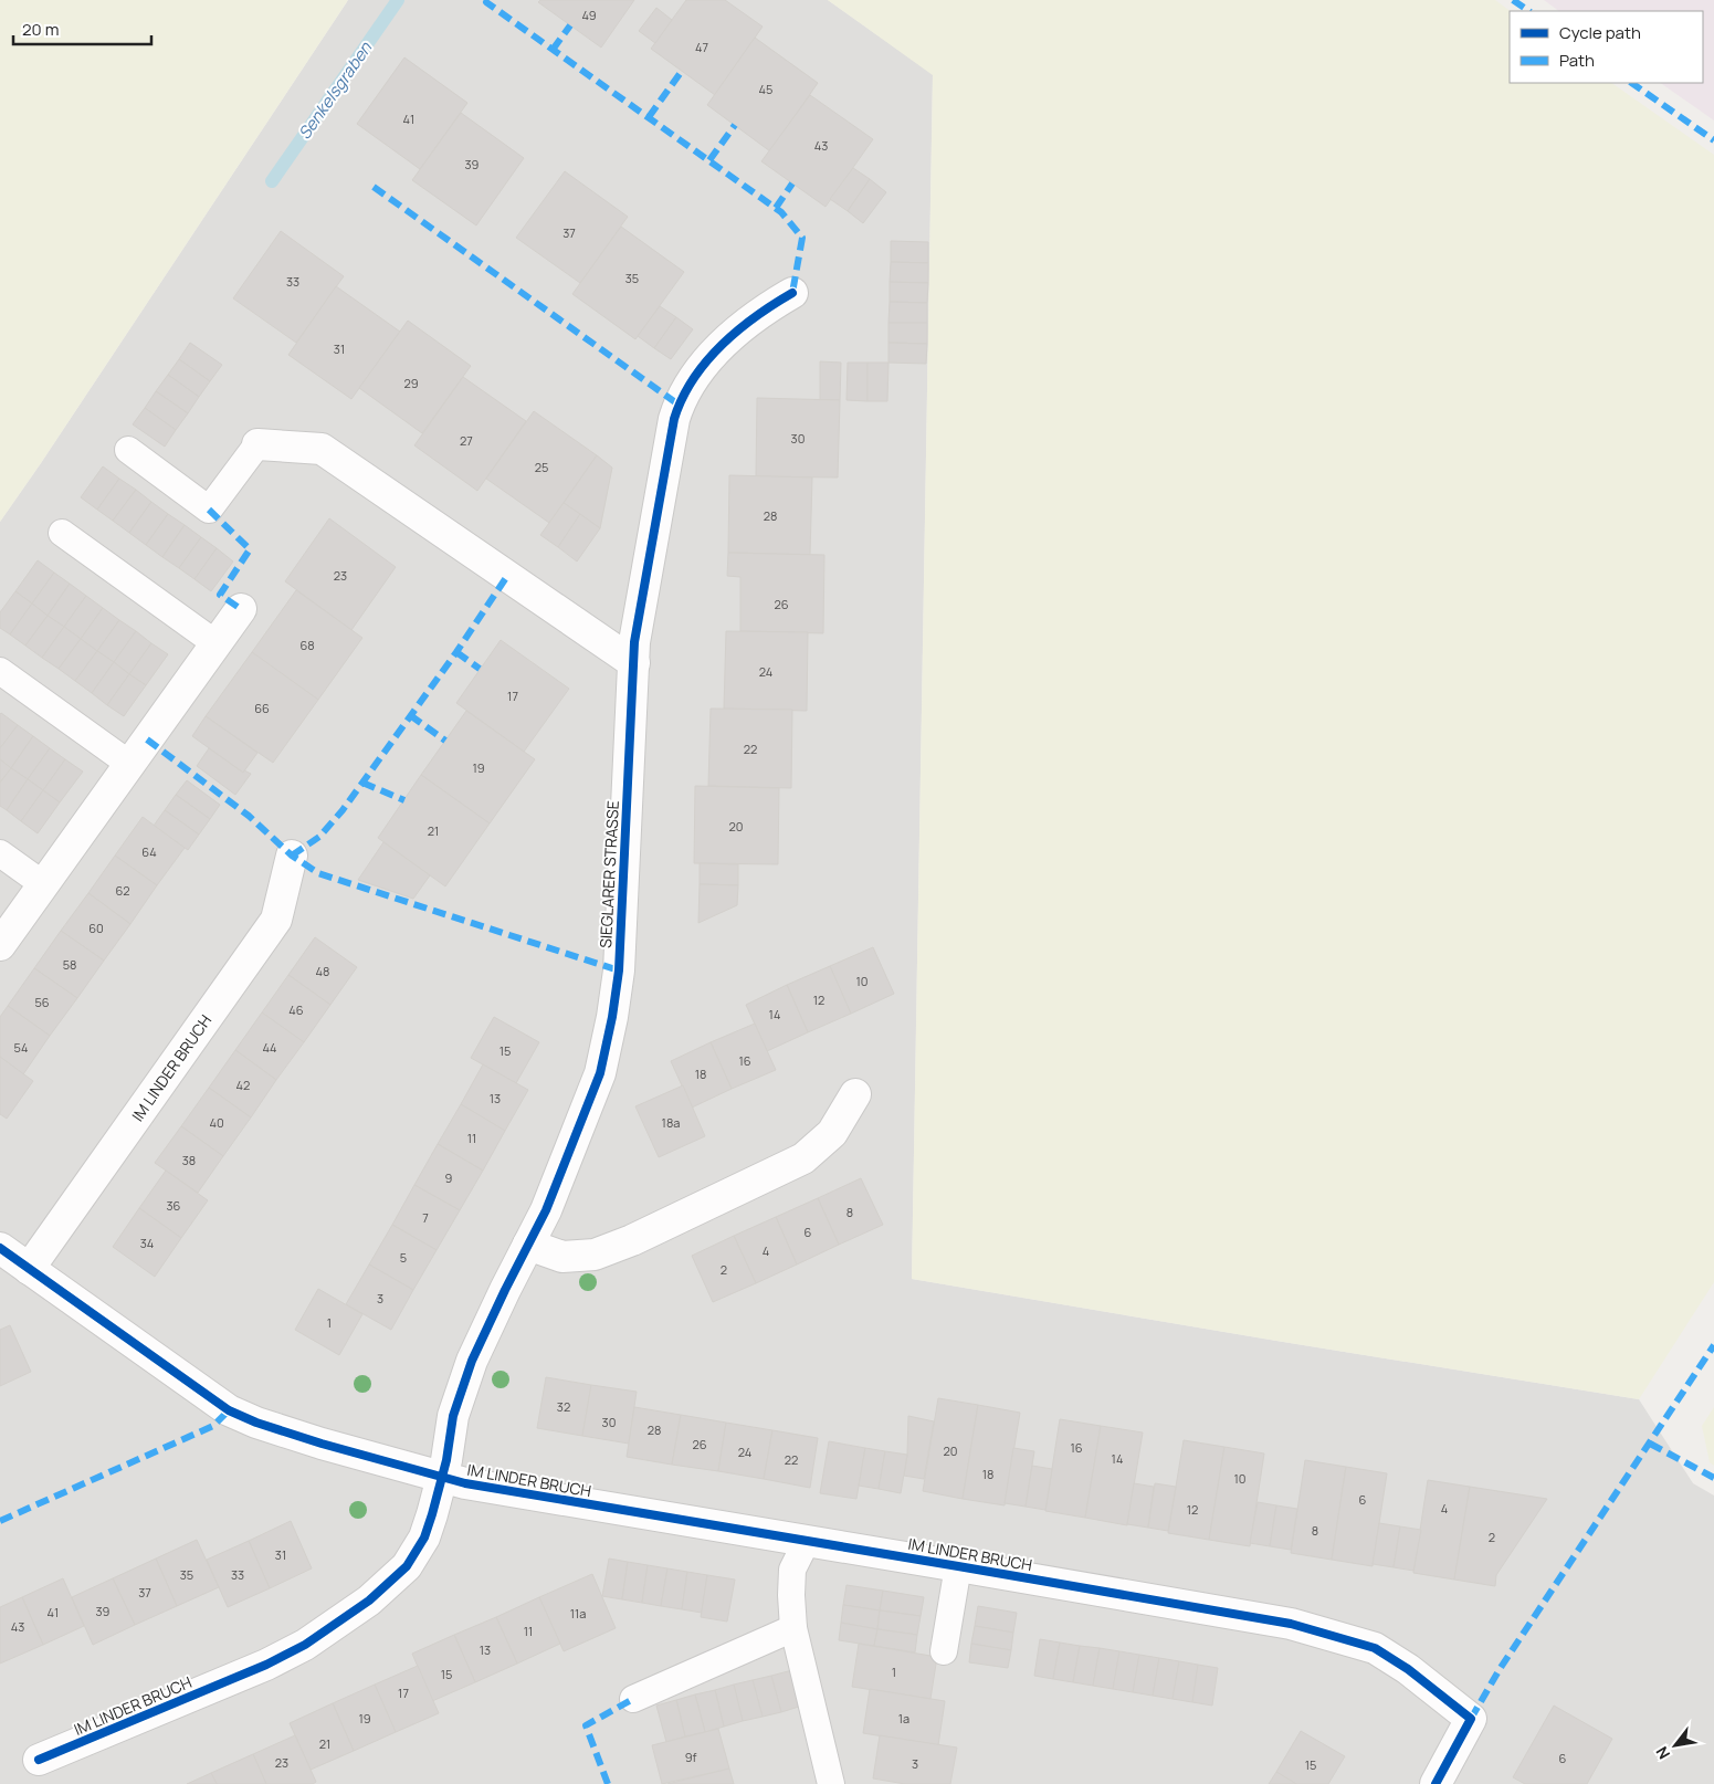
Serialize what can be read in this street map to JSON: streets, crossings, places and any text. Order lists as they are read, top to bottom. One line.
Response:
{"streets":{"street":["SIEGLARER STRASSE","IM LINDER BRUCH"]},"crossings":[["SIEGLARER STRASSE","IM LINDER BRUCH"]],"water":["Senkelsgraben"],"house_numbers":["49","47","45","41","43","39","37","35","33","31","29","30","27","25","28","23","26","68","24","17","66","22","19","20","21","64","62","60","58","48","10","12","56","46","14","54","44","15","16","18","42","13","40","18a","11","38","9","36","8","7","6","34","4","5","2","3","1","32","30","28","26","16","20","24","14","22","18","10","6","4","12","8","2","31","35","33","37","39","41","11a","43","11","13","1","15","17","19","1a","21","9f","6","23","3","15"],"legend":["Cycle path","Path"],"scale_bar":"20 m","north":"bottom left"}
